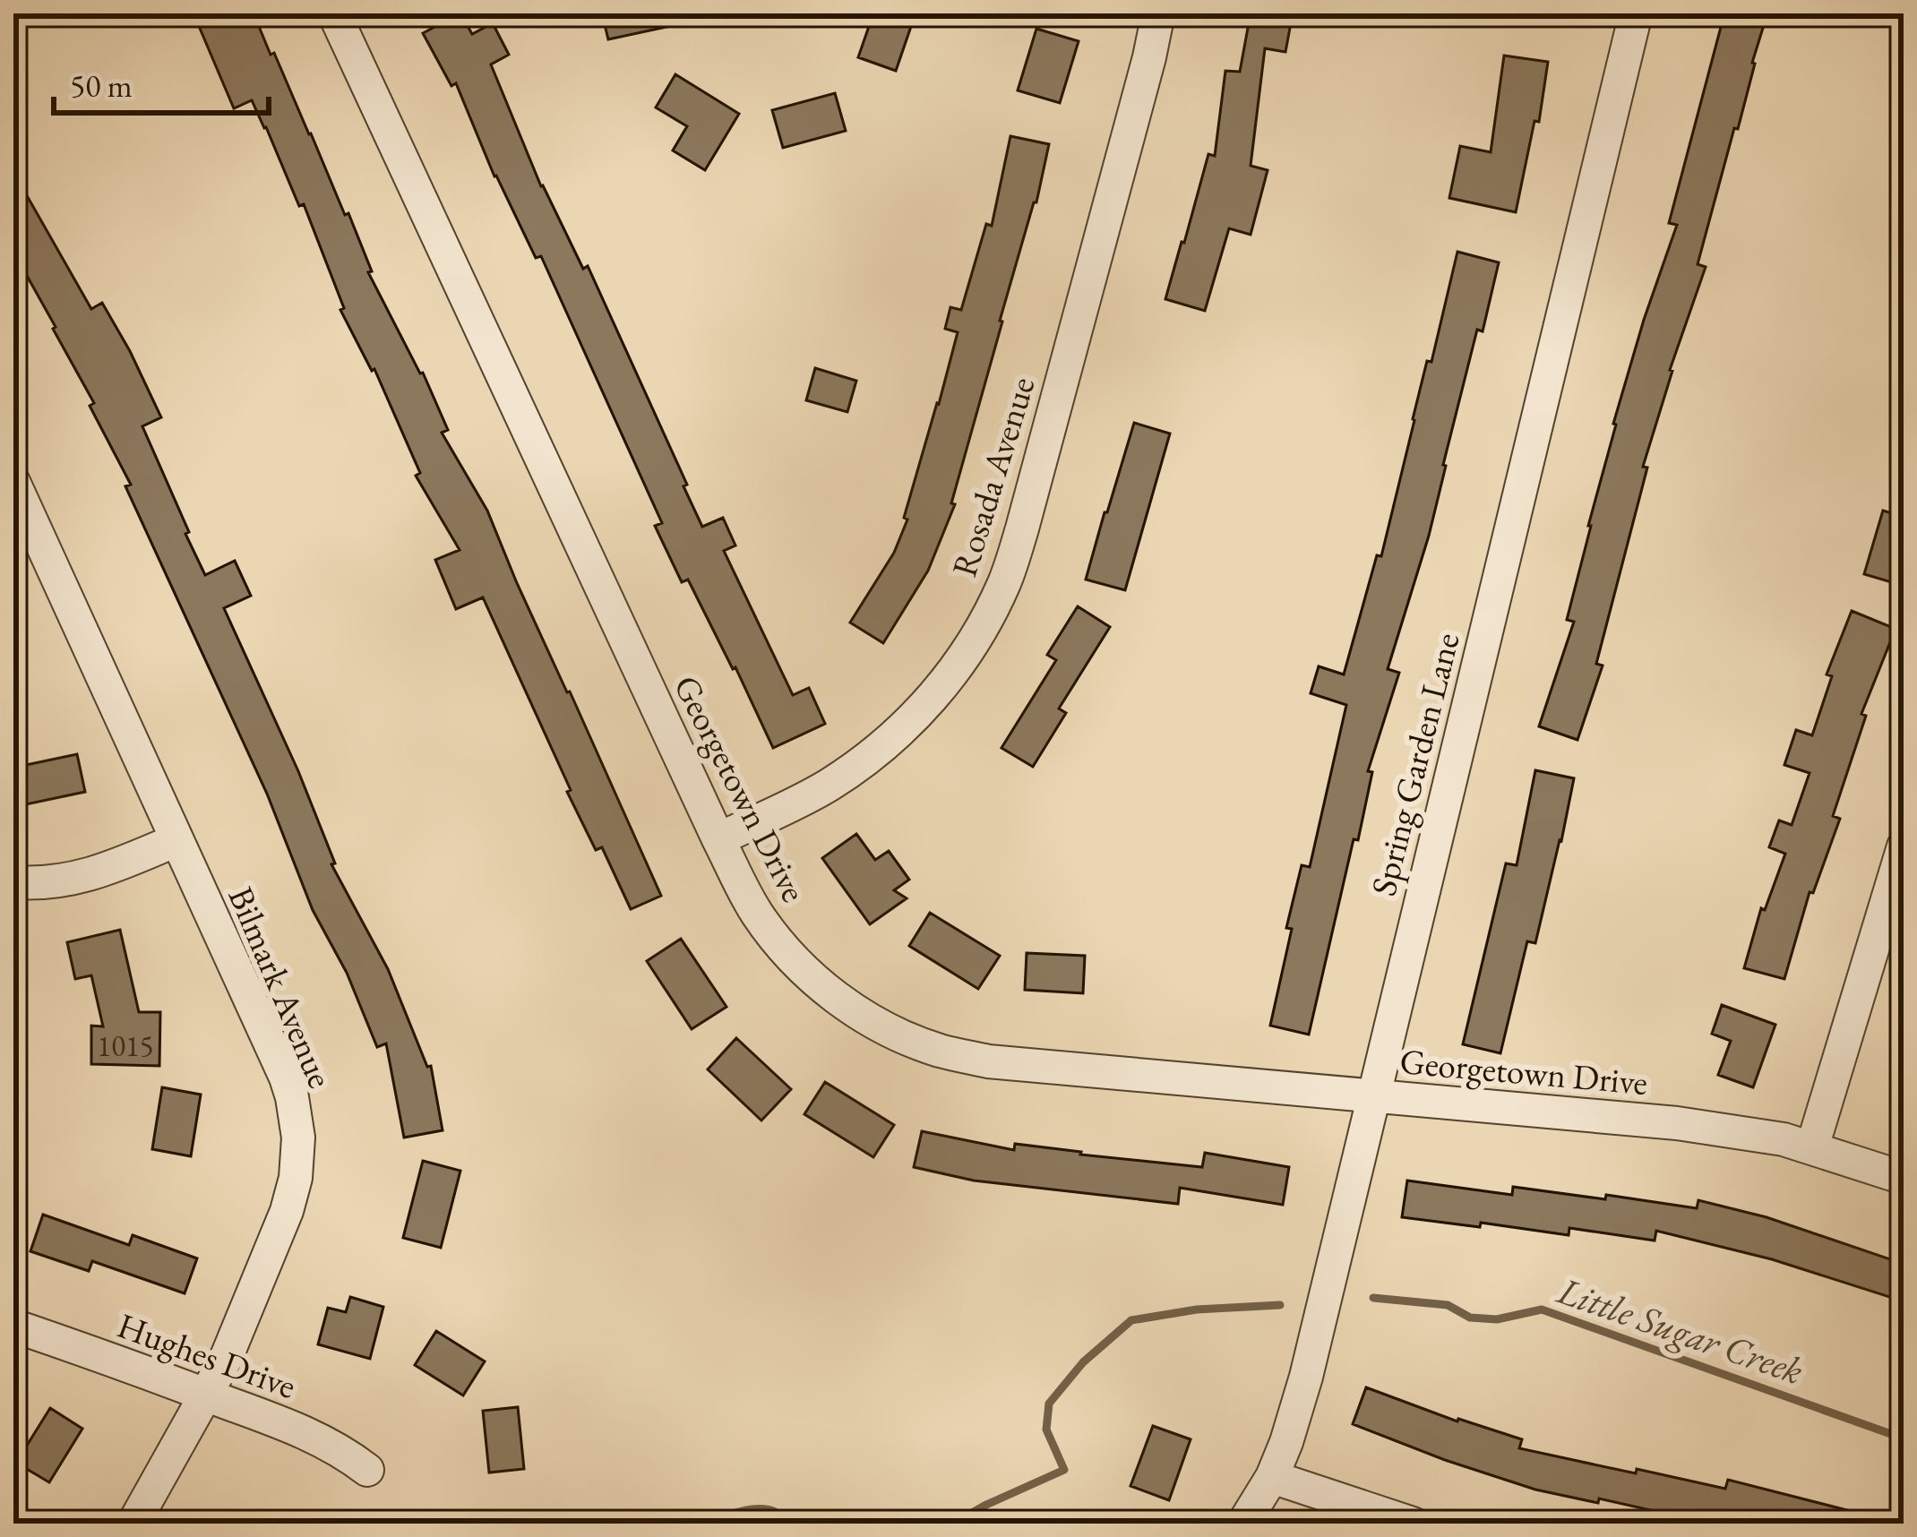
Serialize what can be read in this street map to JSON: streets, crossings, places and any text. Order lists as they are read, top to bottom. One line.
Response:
{"streets":{"street":["Rosada Avenue","Spring Garden Lane","Georgetown Drive","Bilmark Avenue","Hughes Drive"]},"crossings":[["Rosada Avenue","Georgetown Drive"],["Spring Garden Lane","Georgetown Drive"],["Bilmark Avenue","Hughes Drive"]],"water":["Little Sugar Creek"],"house_numbers":["1015"],"scale_bar":"50 m"}
